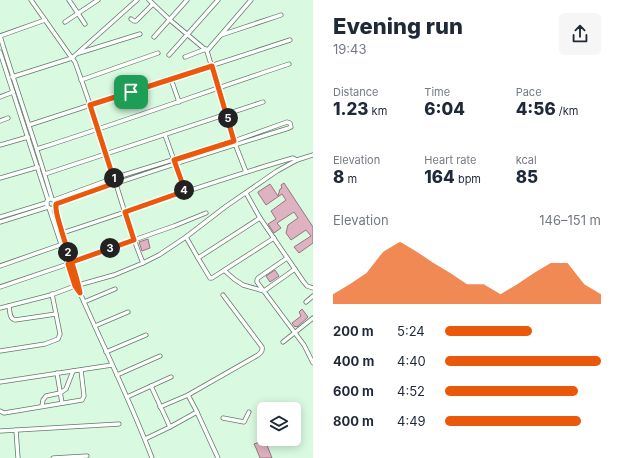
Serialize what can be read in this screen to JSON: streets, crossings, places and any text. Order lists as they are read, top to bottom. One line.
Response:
{"page":{"heading":["Evening run","19:43"],"stats":[["Distance","1.23 km"],["Time","6:04"],["Pace","4:56 /km"],["Elevation","8 m"],["Heart rate","164 bpm"],["kcal","85"]],"pins":["5","1","4","3","2"],"chart":["Elevation","146–151 m"],"list":[{"name":"200 m","note":"5:24"},{"name":"400 m","note":"4:40"},{"name":"600 m","note":"4:52"},{"name":"800 m","note":"4:49"}]}}
